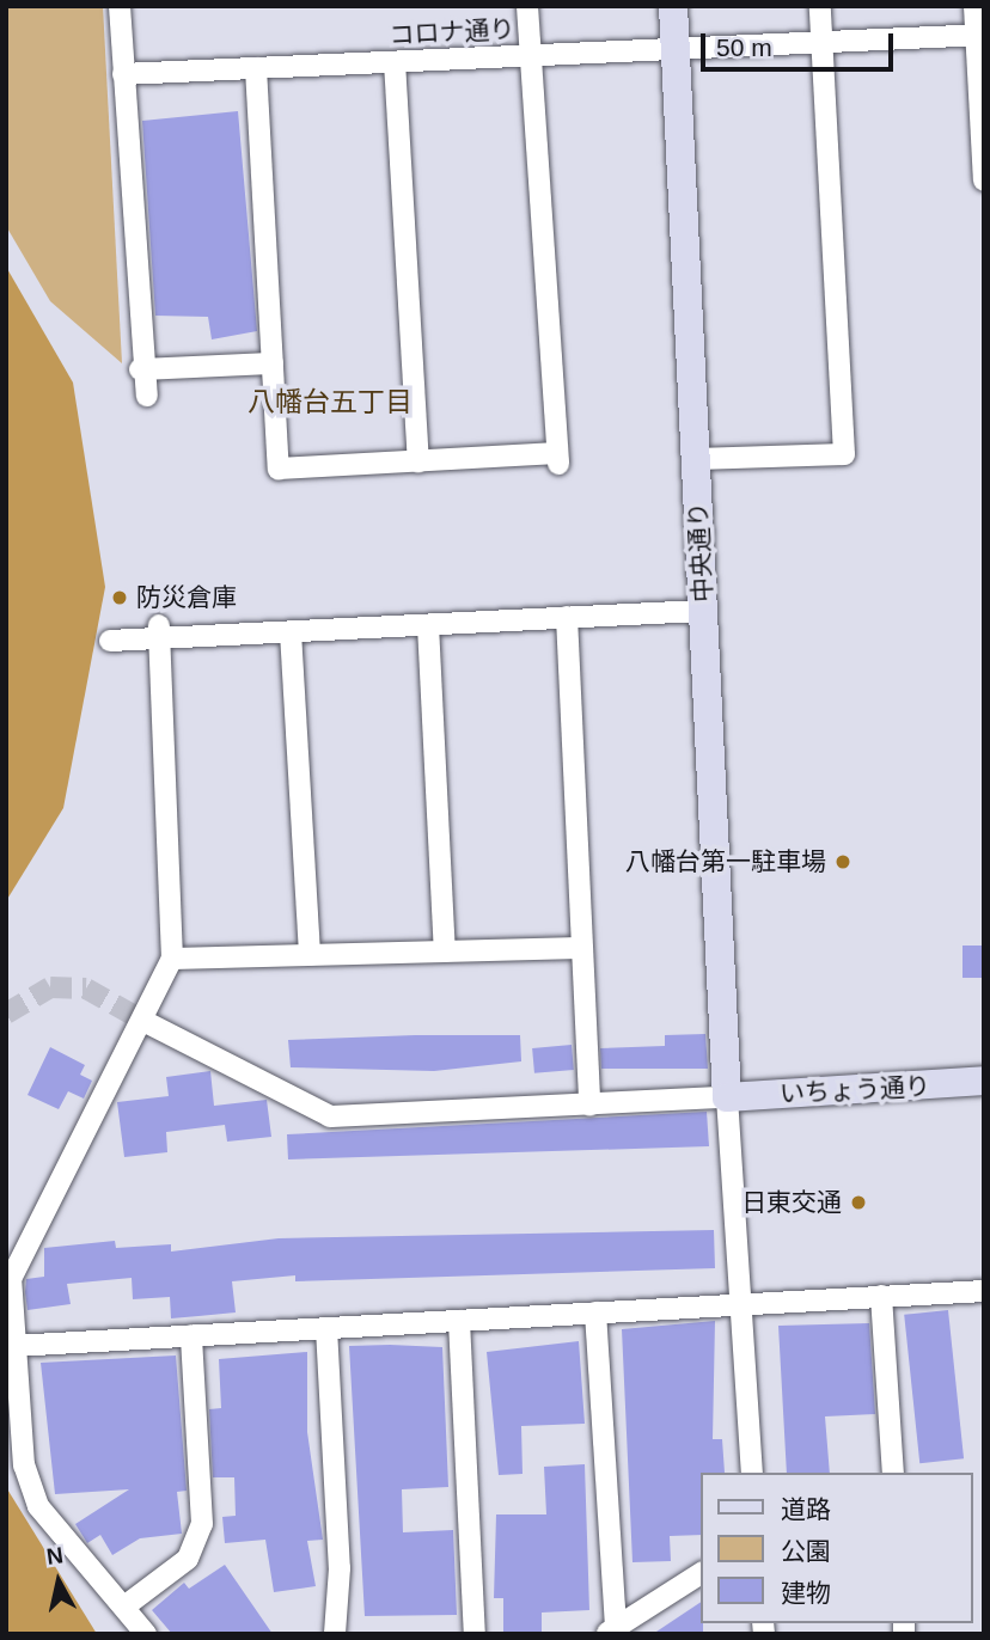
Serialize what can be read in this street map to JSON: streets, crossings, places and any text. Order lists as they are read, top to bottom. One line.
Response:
{"streets":{"street":["コロナ通り","中央通り","いちょう通り"]},"crossings":[["コロナ通り","中央通り"],["中央通り","いちょう通り"]],"districts":["八幡台五丁目"],"places":["防災倉庫","八幡台第一駐車場","日東交通"],"legend":["道路","公園","建物"],"scale_bar":"50 m","north":"top"}
